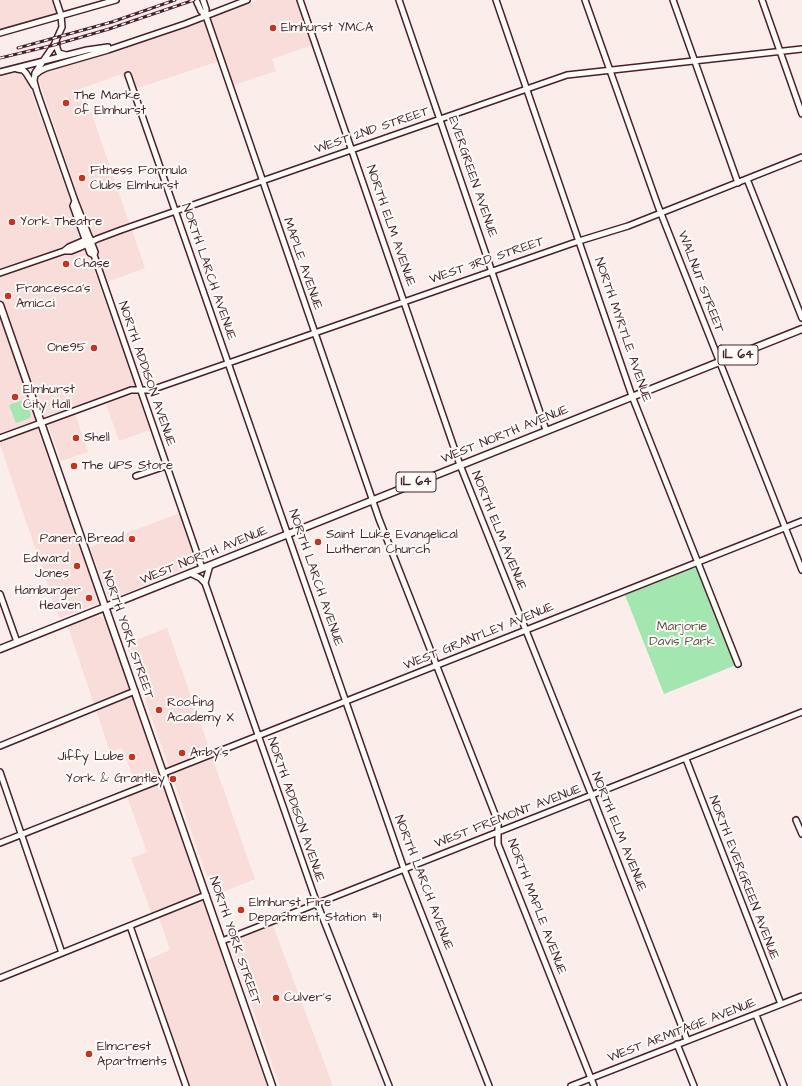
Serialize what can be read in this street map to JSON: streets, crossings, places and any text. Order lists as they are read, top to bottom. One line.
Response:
{"streets":{"main road":["IL 64","WEST NORTH AVENUE","NORTH YORK STREET"],"street":["WEST 2ND STREET","EVERGREEN AVENUE","NORTH ELM AVENUE","WEST 3RD STREET","MAPLE AVENUE","NORTH LARCH AVENUE","WALNUT STREET","NORTH MYRTLE AVENUE","NORTH ADDISON AVENUE","WEST GRANTLEY AVENUE","WEST FREMONT AVENUE","NORTH EVERGREEN AVENUE","NORTH MAPLE AVENUE","WEST ARMITAGE AVENUE"]},"crossings":[["WEST 2ND STREET","EVERGREEN AVENUE"],["WEST 2ND STREET","NORTH ELM AVENUE"],["WEST 2ND STREET","MAPLE AVENUE"],["WEST 2ND STREET","NORTH LARCH AVENUE"],["WEST 2ND STREET","WALNUT STREET"],["WEST 2ND STREET","NORTH MYRTLE AVENUE"],["WEST 2ND STREET","NORTH ADDISON AVENUE"],["EVERGREEN AVENUE","WEST 3RD STREET"],["EVERGREEN AVENUE","WEST NORTH AVENUE"],["NORTH ELM AVENUE","WEST 3RD STREET"],["NORTH ELM AVENUE","WEST NORTH AVENUE"],["NORTH ELM AVENUE","WEST GRANTLEY AVENUE"],["NORTH ELM AVENUE","WEST FREMONT AVENUE"],["NORTH ELM AVENUE","WEST ARMITAGE AVENUE"],["WEST 3RD STREET","MAPLE AVENUE"],["WEST 3RD STREET","NORTH LARCH AVENUE"],["WEST 3RD STREET","WALNUT STREET"],["WEST 3RD STREET","NORTH MYRTLE AVENUE"],["WEST 3RD STREET","NORTH ADDISON AVENUE"],["WEST 3RD STREET","NORTH YORK STREET"],["MAPLE AVENUE","WEST NORTH AVENUE"],["MAPLE AVENUE","NORTH MAPLE AVENUE"],["NORTH LARCH AVENUE","WEST NORTH AVENUE"],["NORTH LARCH AVENUE","WEST GRANTLEY AVENUE"],["NORTH LARCH AVENUE","WEST FREMONT AVENUE"],["WALNUT STREET","WEST NORTH AVENUE"],["WALNUT STREET","WEST GRANTLEY AVENUE"],["NORTH MYRTLE AVENUE","WEST NORTH AVENUE"],["NORTH MYRTLE AVENUE","WEST GRANTLEY AVENUE"],["IL 64","WEST NORTH AVENUE"],["IL 64","NORTH YORK STREET"],["NORTH ADDISON AVENUE","WEST NORTH AVENUE"],["NORTH ADDISON AVENUE","WEST GRANTLEY AVENUE"],["NORTH ADDISON AVENUE","WEST FREMONT AVENUE"],["WEST NORTH AVENUE","NORTH YORK STREET"],["NORTH YORK STREET","WEST GRANTLEY AVENUE"],["NORTH YORK STREET","WEST FREMONT AVENUE"],["WEST GRANTLEY AVENUE","NORTH MAPLE AVENUE"],["WEST FREMONT AVENUE","NORTH EVERGREEN AVENUE"],["WEST FREMONT AVENUE","NORTH MAPLE AVENUE"],["NORTH EVERGREEN AVENUE","WEST ARMITAGE AVENUE"],["NORTH MAPLE AVENUE","WEST ARMITAGE AVENUE"]],"parks":["Marjorie Davis Park"],"places":["Elmhurst YMCA","The Marke of Elmhurst","Fitness Formula Clubs Elmhurst","York Theatre","Chase","Francesca's Amicci","One95","Elmhurst City Hall","Shell","The UPS Store","Panera Bread","Saint Luke Evangelical Lutheran Church","Edward Jones","Hamburger Heaven","Roofing Academy X","Arby's","Jiffy Lube","York & Grantley","Elmhurst Fire Department Station #1","Culver's","Elmcrest Apartments"]}
